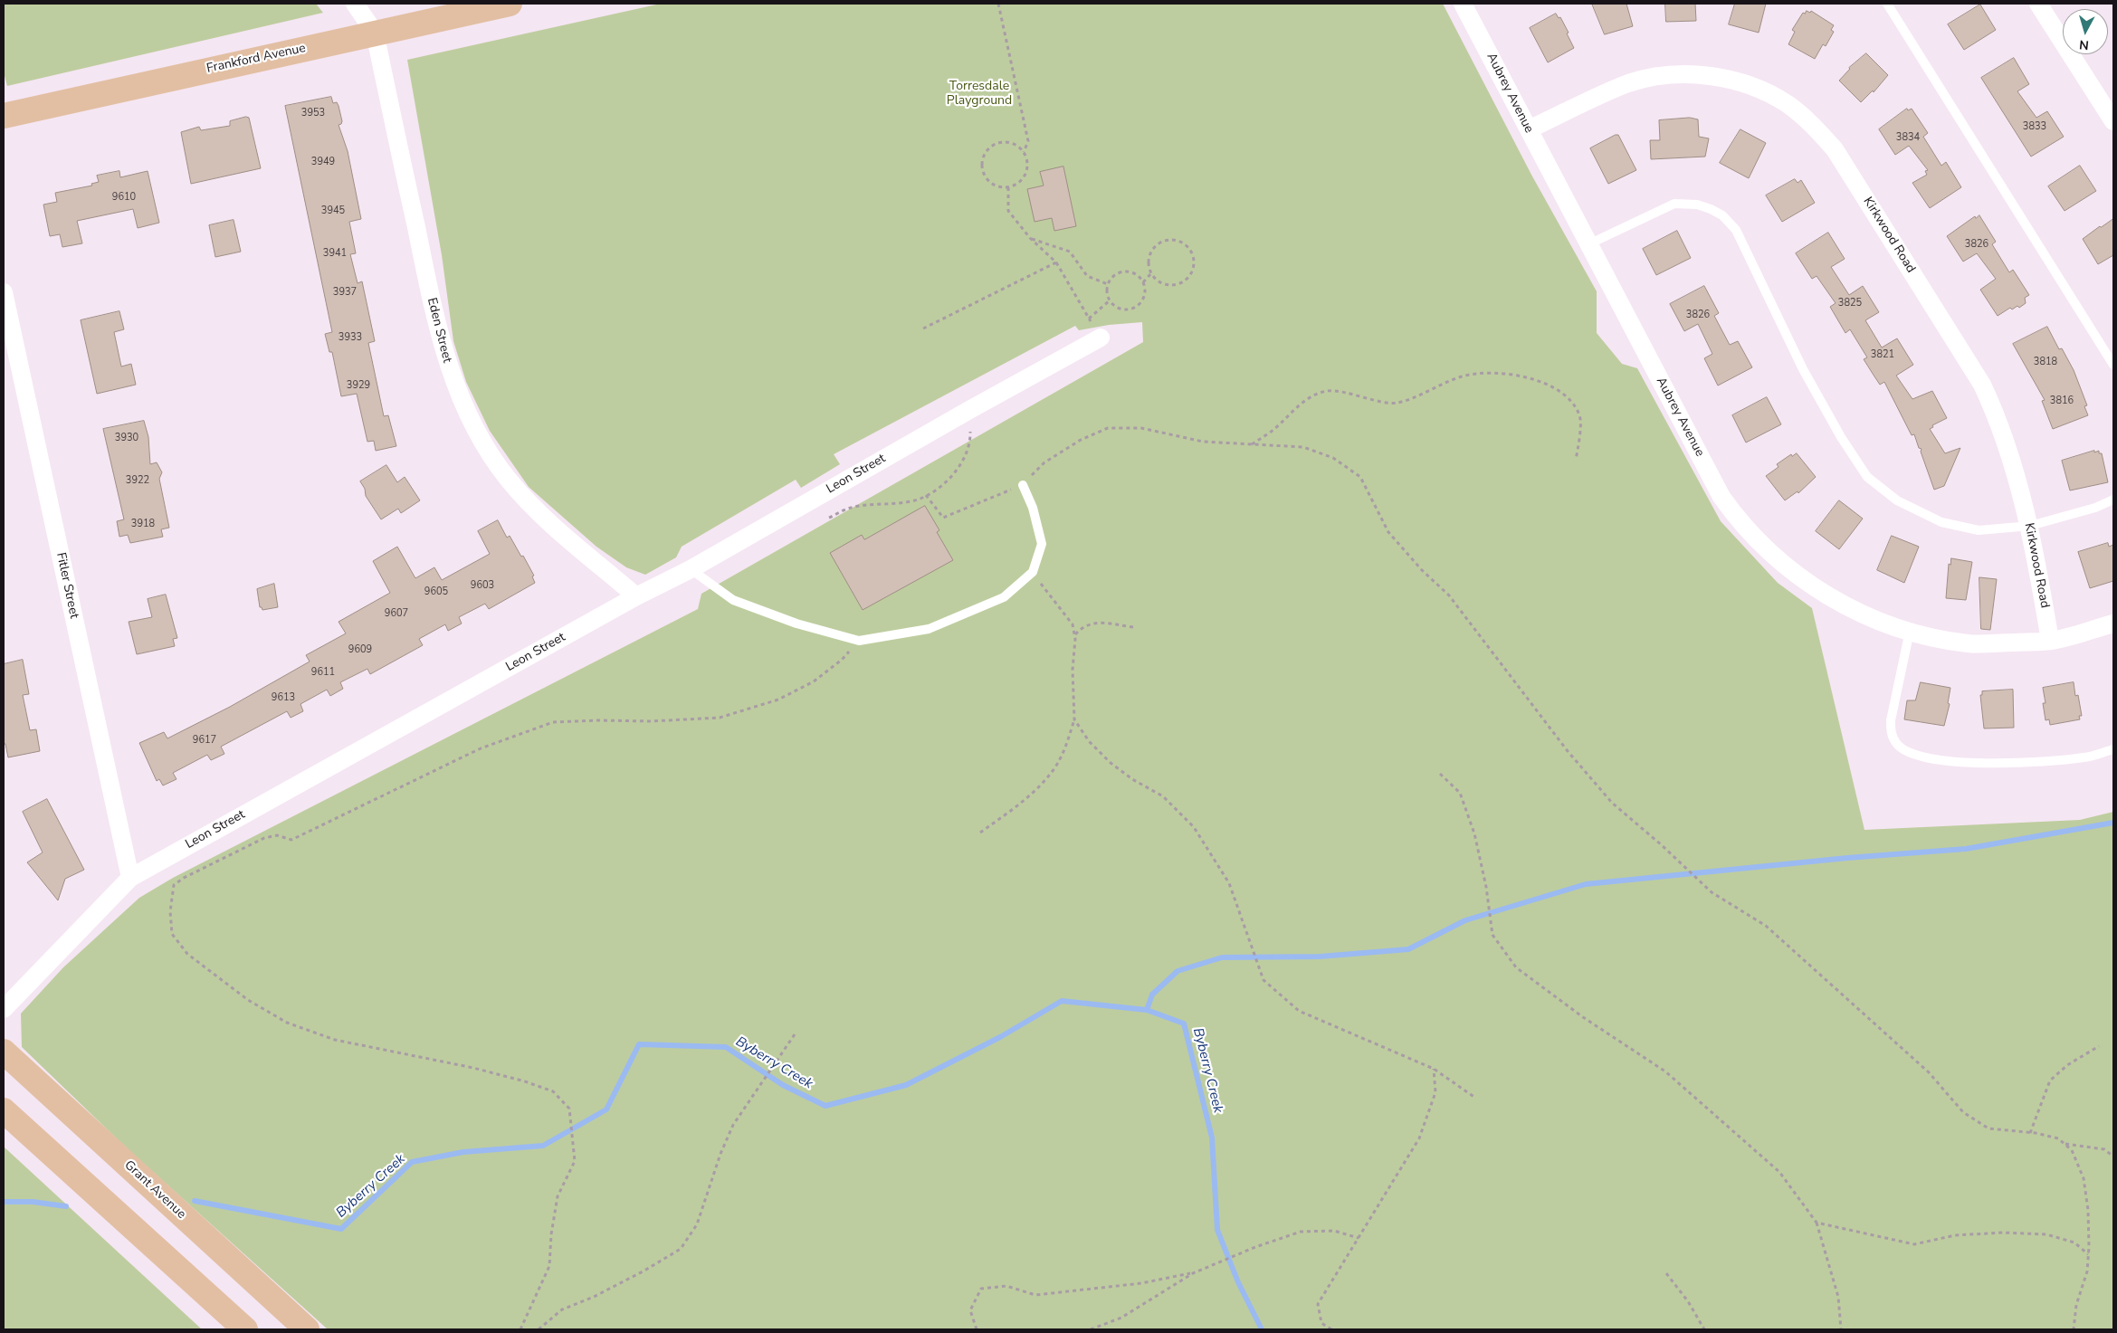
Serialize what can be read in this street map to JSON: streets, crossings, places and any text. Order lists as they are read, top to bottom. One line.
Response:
{"streets":{"main road":["Frankford Avenue","Grant Avenue"],"street":["Aubrey Avenue","Kirkwood Road","Eden Street","Leon Street","Fitler Street"]},"crossings":[["Frankford Avenue","Eden Street"],["Aubrey Avenue","Kirkwood Road"],["Eden Street","Leon Street"],["Leon Street","Fitler Street"]],"water":["Byberry Creek"],"parks":["Torresdale Playground"],"house_numbers":["3953","3833","3834","3949","9610","3945","3826","3941","3937","3825","3826","3933","3821","3818","3929","3816","3930","3922","3918","9603","9605","9607","9609","9611","9613","9617"],"north":"bottom"}
